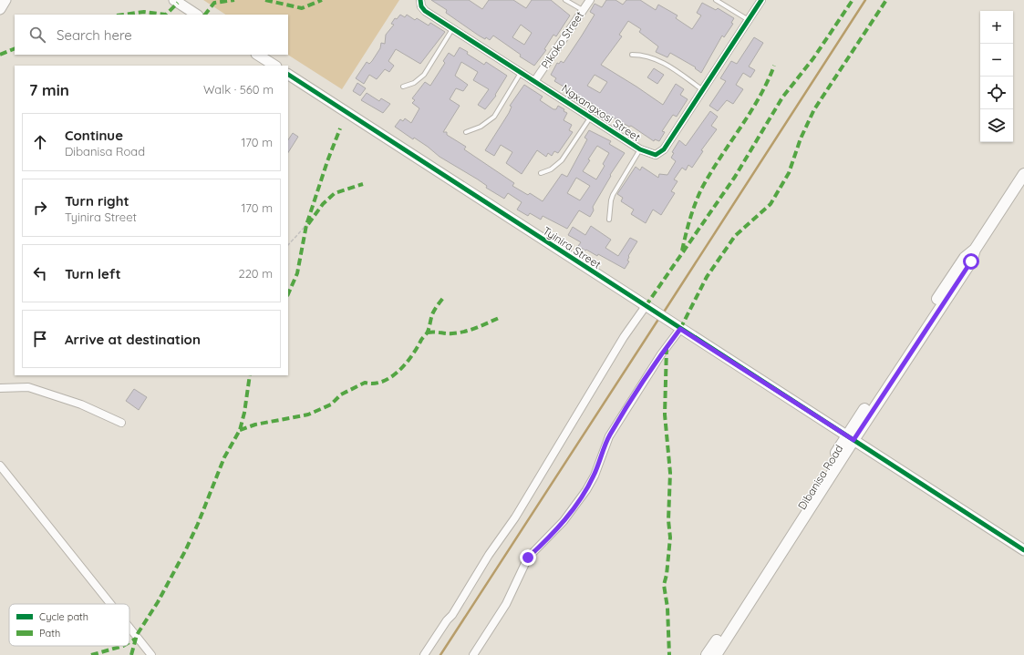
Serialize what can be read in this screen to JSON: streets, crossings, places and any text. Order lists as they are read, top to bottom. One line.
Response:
{"streets":{"main road":["Dibanisa Road"],"street":["Pikoko Street","Ngxangxosi Street","Tyinira Street"]},"crossings":[["Pikoko Street","Ngxangxosi Street"],["Tyinira Street","Dibanisa Road"]],"legend":["Cycle path","Path"],"page":{"map_buttons":["+","−"],"search":"Search here","heading":["7 min","Walk · 560 m"],"list":[["Continue","Dibanisa Road","170 m"],["Turn right","Tyinira Street","170 m"],["Turn left","220 m"],"Arrive at destination"]}}
